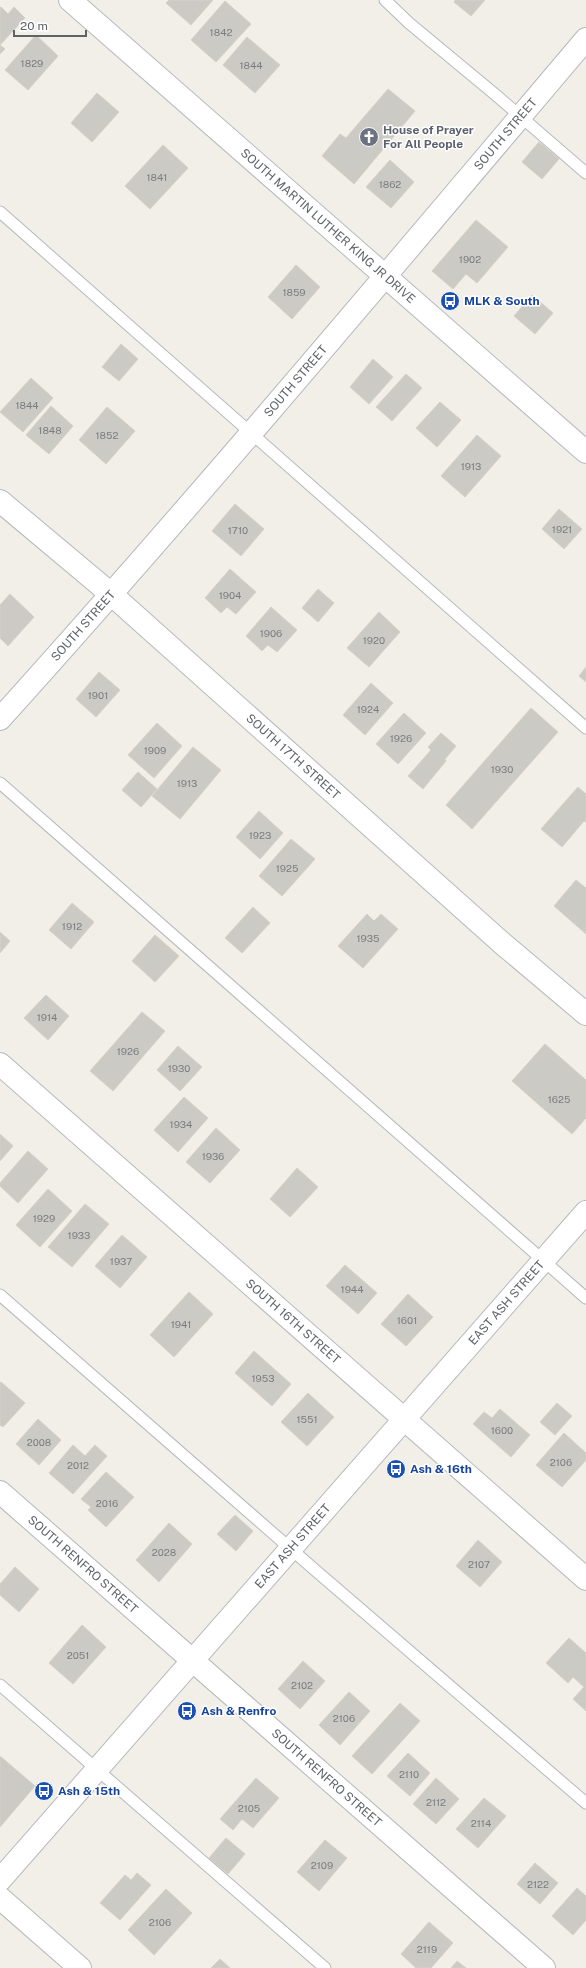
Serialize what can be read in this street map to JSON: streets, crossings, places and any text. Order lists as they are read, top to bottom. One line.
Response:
{"streets":{"street":["SOUTH STREET","SOUTH MARTIN LUTHER KING JR DRIVE","SOUTH 17TH STREET","EAST ASH STREET","SOUTH 16TH STREET","SOUTH RENFRO STREET"]},"crossings":[["SOUTH STREET","SOUTH MARTIN LUTHER KING JR DRIVE"],["SOUTH STREET","SOUTH 17TH STREET"],["EAST ASH STREET","SOUTH 16TH STREET"],["EAST ASH STREET","SOUTH RENFRO STREET"]],"places":{"church":["House of Prayer For All People"],"bus stop":["MLK & South","Ash & 16th","Ash & Renfro","Ash & 15th"]},"house_numbers":["1842","1829","1844","1841","1862","1902","1859","1844","1848","1852","1913","1921","1710","1904","1906","1920","1901","1924","1926","1909","1930","1913","1923","1925","1912","1935","1914","1926","1930","1625","1934","1936","1929","1933","1937","1944","1601","1941","1953","1551","1600","2008","2106","2012","2016","2028","2107","2051","2102","2106","2110","2112","2105","2114","2109","2122","2106","2119"],"scale_bar":"20 m"}
